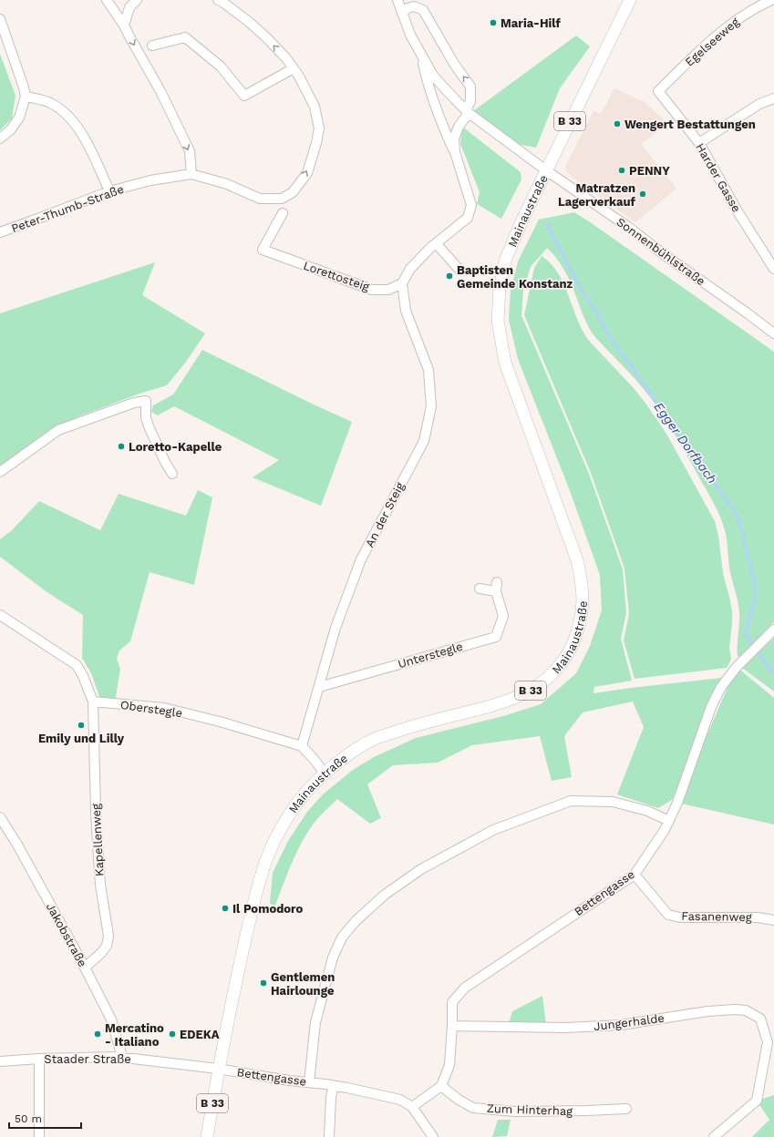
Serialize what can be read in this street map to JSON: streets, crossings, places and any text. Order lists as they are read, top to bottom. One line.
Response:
{"streets":{"main road":["B 33","Mainaustraße"],"street":["Egelseeweg","Harder Gasse","Peter-Thumb-Straße","Sonnenbühlstraße","Lorettosteig","An der Steig","Unterstegle","Oberstegle","Kapellenweg","Bettengasse","Fasanenweg","Jakobstraße","Jungerhalde","Staader Straße","Zum Hinterhag"]},"crossings":[["Egelseeweg","Harder Gasse"],["Mainaustraße","Sonnenbühlstraße"],["Mainaustraße","Bettengasse"],["Mainaustraße","Staader Straße"],["Lorettosteig","An der Steig"],["An der Steig","Unterstegle"],["An der Steig","Oberstegle"],["Oberstegle","Kapellenweg"],["Kapellenweg","Jakobstraße"],["Bettengasse","Fasanenweg"],["Bettengasse","Jungerhalde"],["Bettengasse","Staader Straße"],["Jakobstraße","Staader Straße"]],"water":["Egger Dorfbach"],"places":["Maria-Hilf","Wengert Bestattungen","PENNY","Matratzen Lagerverkauf","Baptisten Gemeinde Konstanz","Loretto-Kapelle","Emily und Lilly","Il Pomodoro","Gentlemen Hairlounge","Mercatino - Italiano","EDEKA"],"scale_bar":"50 m"}
